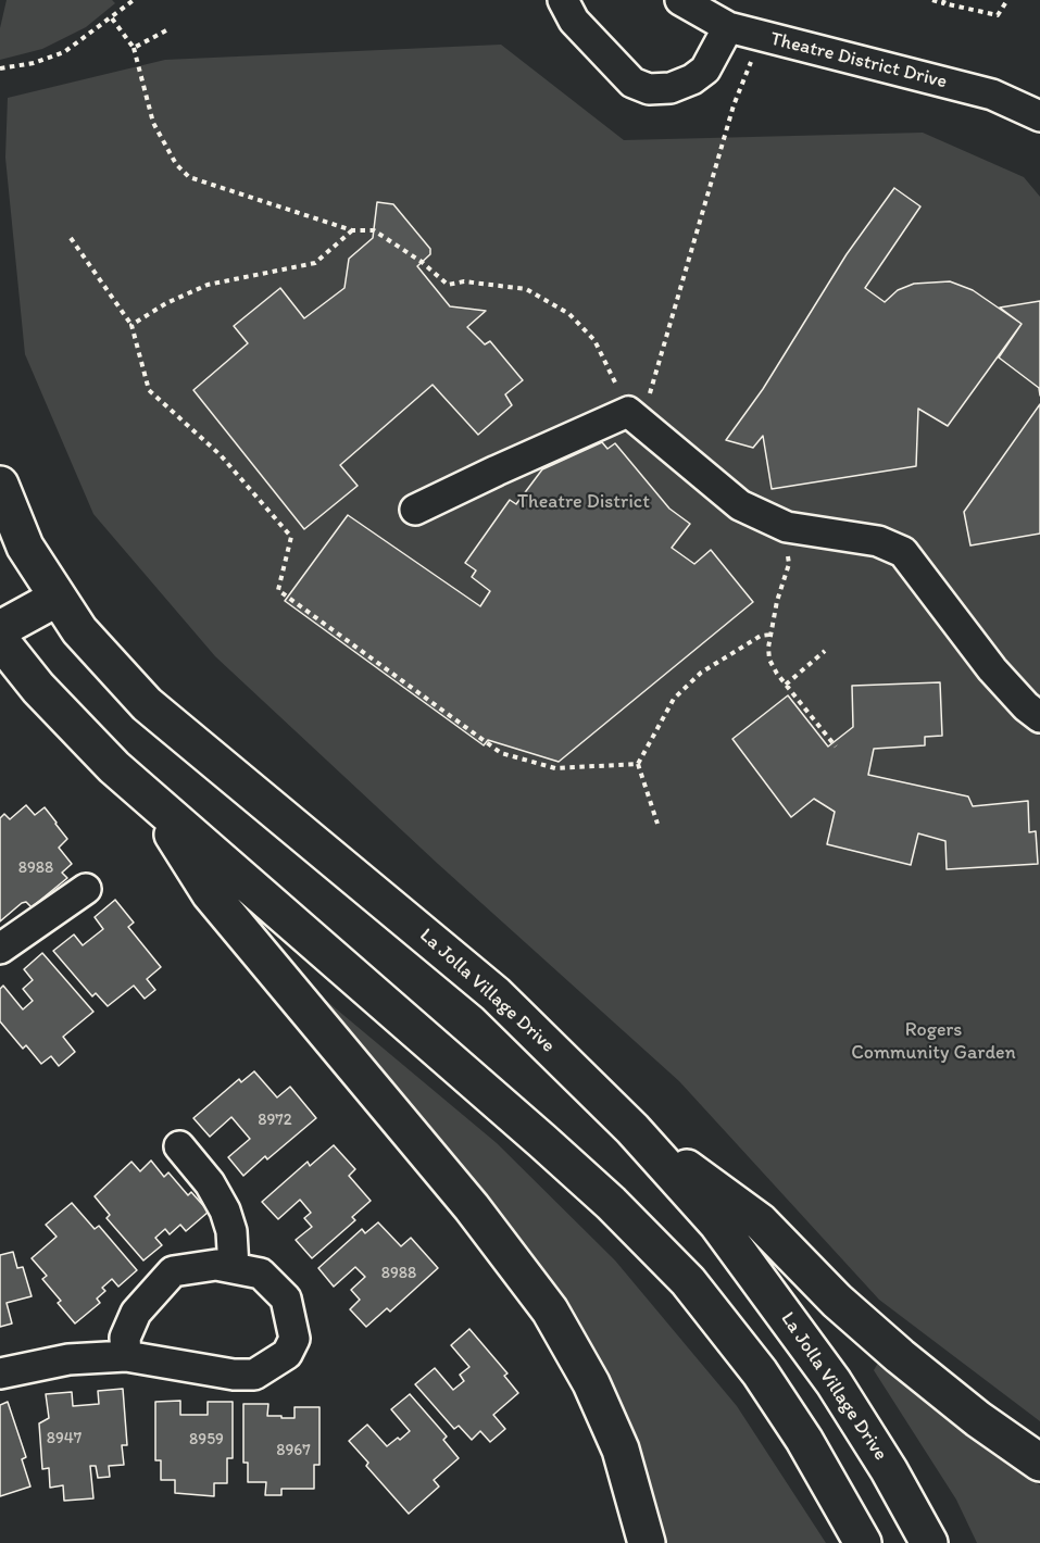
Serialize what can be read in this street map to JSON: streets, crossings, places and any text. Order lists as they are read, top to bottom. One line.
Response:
{"streets":{"main road":["La Jolla Village Drive"],"street":["Theatre District Drive"]},"parks":["Theatre District","Rogers Community Garden"],"house_numbers":["8988","8972","8988","8947","8959","8967"]}
